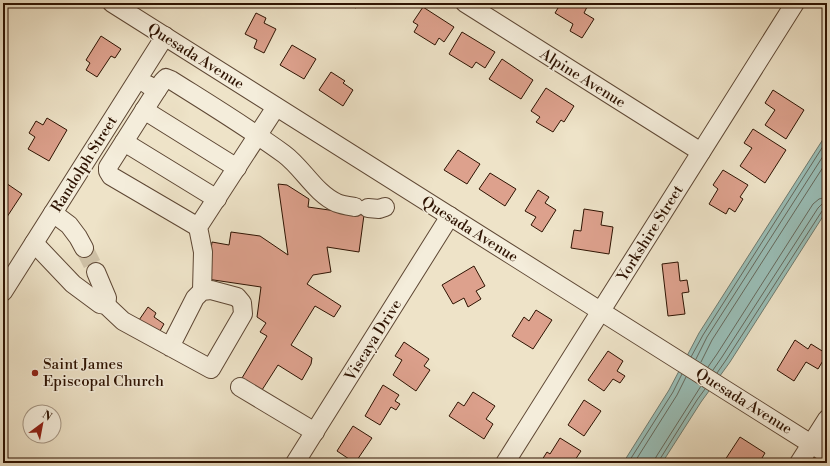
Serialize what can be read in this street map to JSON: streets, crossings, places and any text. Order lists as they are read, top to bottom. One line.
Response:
{"streets":{"street":["Quesada Avenue","Alpine Avenue","Randolph Street","Yorkshire Street","Viscaya Drive"]},"crossings":[["Quesada Avenue","Randolph Street"],["Quesada Avenue","Yorkshire Street"],["Quesada Avenue","Viscaya Drive"],["Alpine Avenue","Yorkshire Street"]],"places":["Saint James Episcopal Church"],"north":"top right"}
